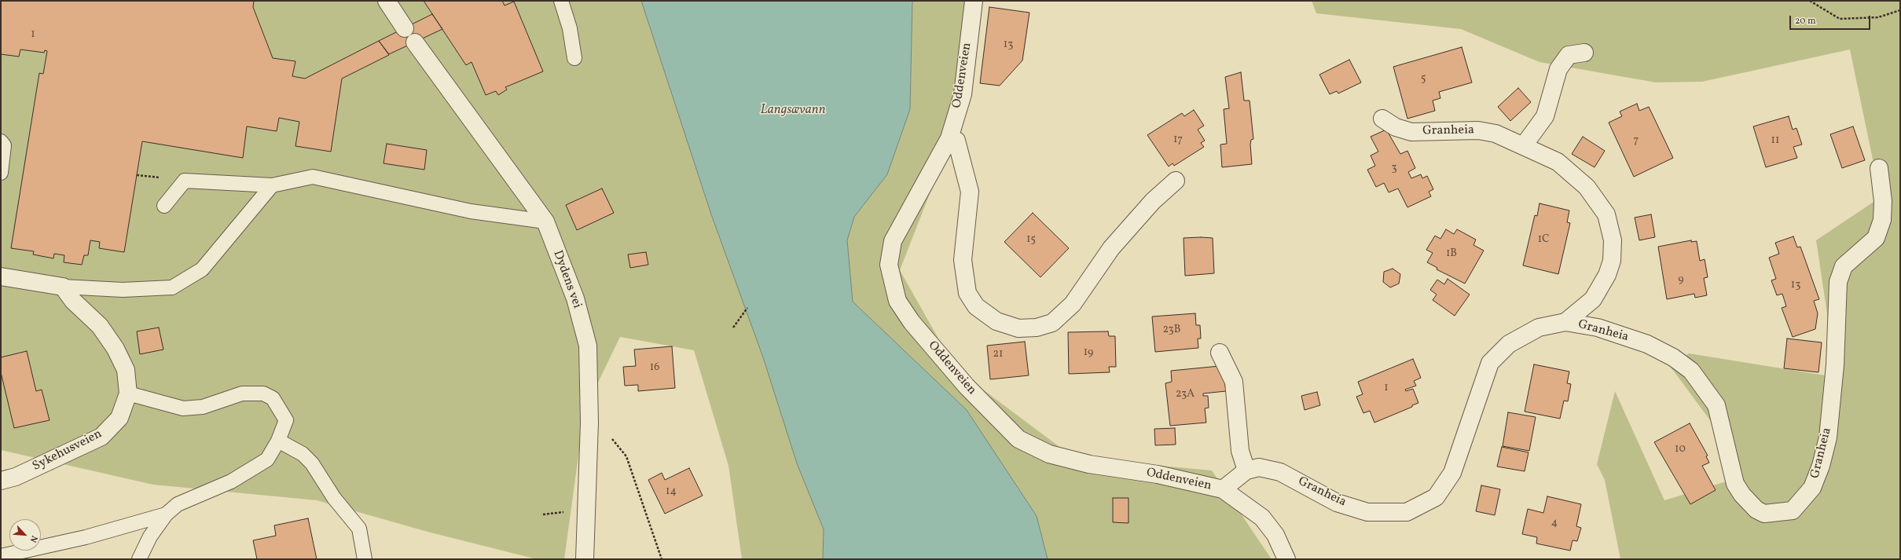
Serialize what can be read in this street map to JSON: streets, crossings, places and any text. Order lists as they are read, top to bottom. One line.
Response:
{"streets":{"street":["Oddenveien","Granheia","Dydens vei","Sykehusveien"]},"crossings":[["Oddenveien","Granheia"]],"water":["Langsævann"],"house_numbers":["1","13","5","17","7","11","3","15","1C","1B","9","13","23B","19","21","16","1","23A","10","14","4"],"scale_bar":"20 m","north":"bottom right"}
